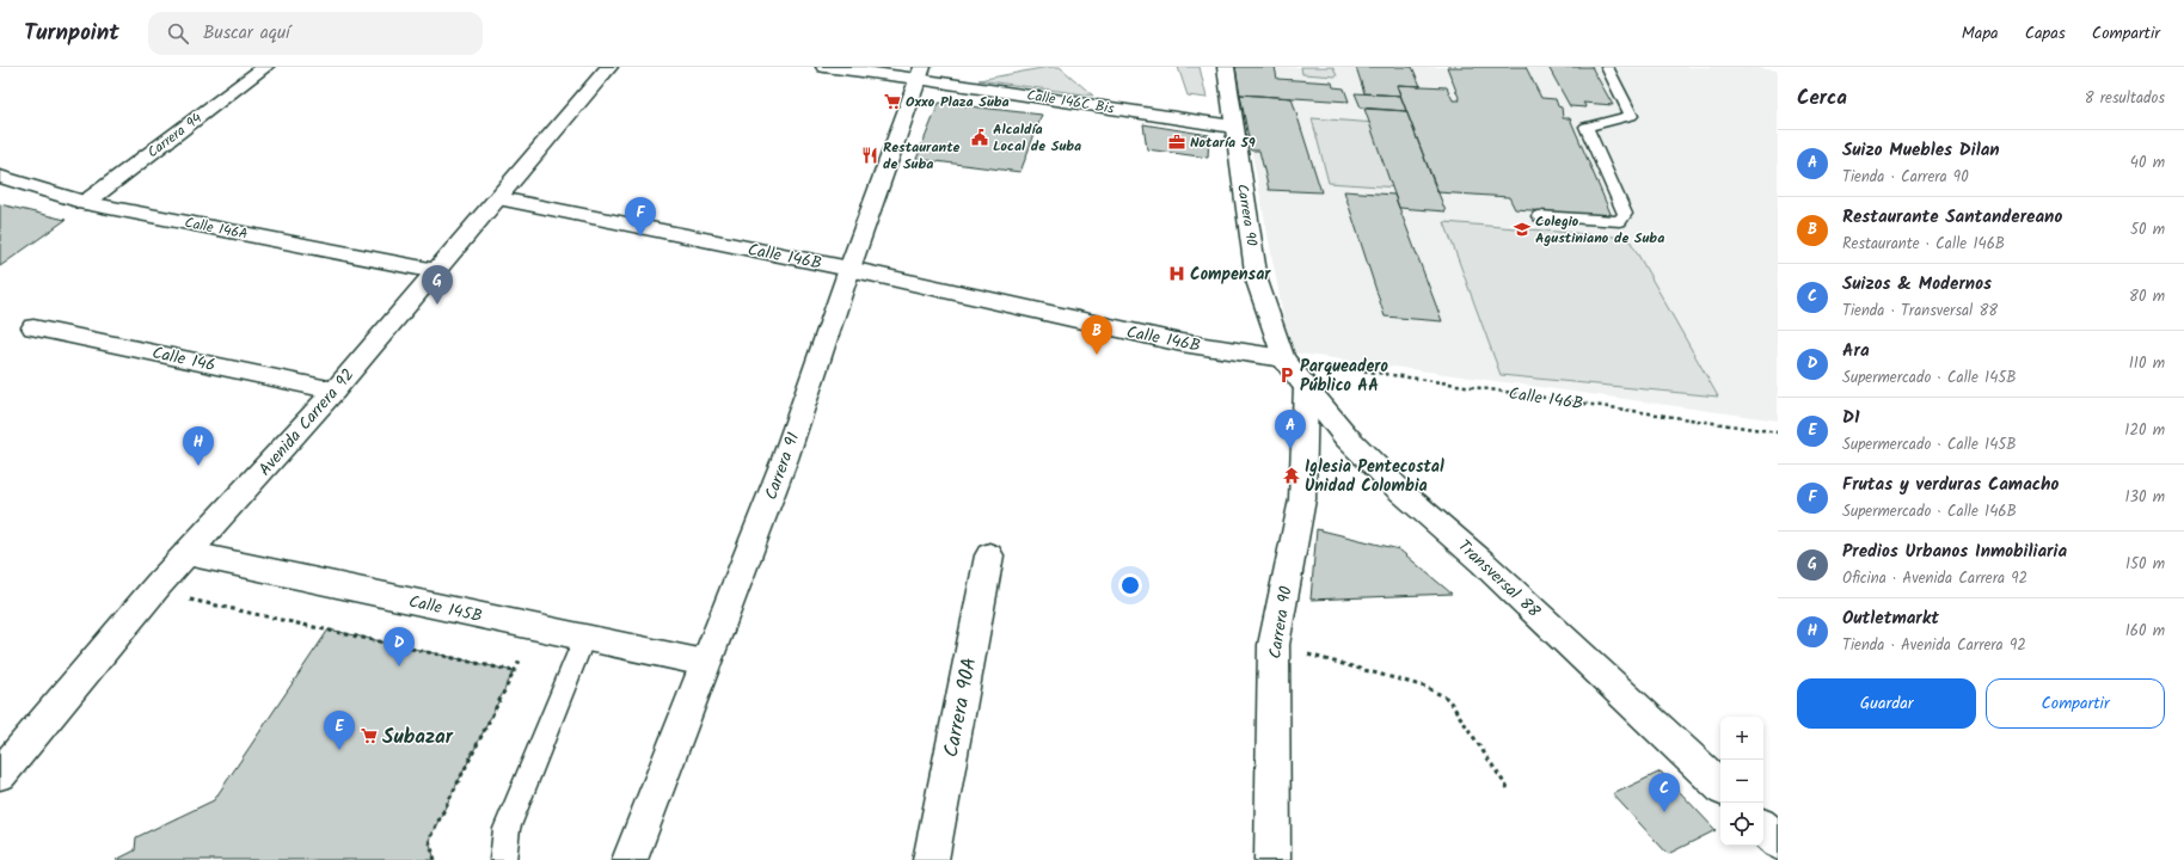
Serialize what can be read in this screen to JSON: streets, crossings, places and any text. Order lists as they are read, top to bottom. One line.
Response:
{"streets":{"street":["Calle 146C Bis","Carrera 94","Carrera 90","Calle 146A","Calle 146B","Calle 146","Avenida Carrera 92","Carrera 91","Transversal 88","Calle 145B","Carrera 90A"]},"crossings":[["Calle 146C Bis","Carrera 90"],["Calle 146C Bis","Carrera 91"],["Carrera 94","Calle 146A"],["Carrera 90","Calle 146B"],["Carrera 90","Transversal 88"],["Calle 146A","Avenida Carrera 92"],["Calle 146B","Avenida Carrera 92"],["Calle 146B","Carrera 91"],["Calle 146B","Transversal 88"],["Calle 146","Avenida Carrera 92"],["Avenida Carrera 92","Calle 145B"],["Carrera 91","Calle 145B"]],"places":{"supermarket":["Oxxo Plaza Suba","Subazar"],"public building":["Alcaldía Local de Suba"],"office":["Notaría 59"],"restaurant":["Restaurante de Suba"],"school or university":["Colegio Agustiniano de Suba"],"hospital":["Compensar"],"parking":["Parqueadero Público AA"],"temple":["Iglesia Pentecostal Unidad Colombia"]},"page":{"header":"Turnpoint","search":"Buscar aquí","nav":["Mapa","Capas","Compartir"],"heading":["Cerca","8 resultados"],"list":[{"mark":"A","name":"Suizo Muebles Dilan","note":"Tienda · Carrera 90","value":"40 m"},{"mark":"B","name":"Restaurante Santandereano","note":"Restaurante · Calle 146B","value":"50 m"},{"mark":"C","name":"Suizos & Modernos","note":"Tienda · Transversal 88","value":"80 m"},{"mark":"D","name":"Ara","note":"Supermercado · Calle 145B","value":"110 m"},{"mark":"E","name":"D1","note":"Supermercado · Calle 145B","value":"120 m"},{"mark":"F","name":"Frutas y verduras Camacho","note":"Supermercado · Calle 146B","value":"130 m"},{"mark":"G","name":"Predios Urbanos Inmobiliaria","note":"Oficina · Avenida Carrera 92","value":"150 m"},{"mark":"H","name":"Outletmarkt","note":"Tienda · Avenida Carrera 92","value":"160 m"}],"pins":["F","G","B","A","H","D","E","C"],"buttons":["Guardar","Compartir"],"map_buttons":["+","−"]}}
